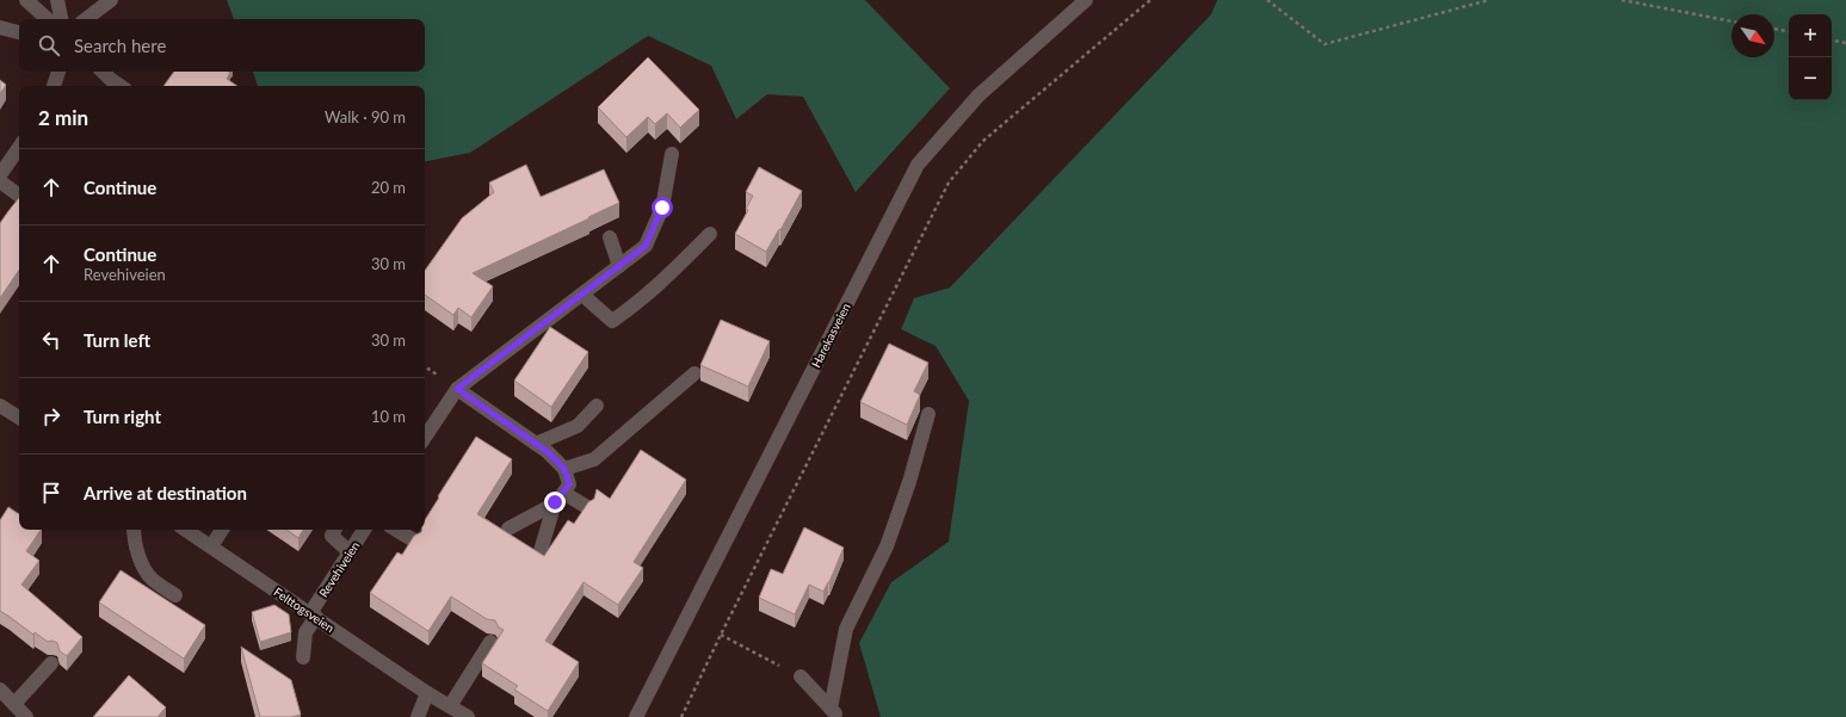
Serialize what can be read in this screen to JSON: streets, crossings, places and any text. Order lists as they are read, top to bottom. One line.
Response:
{"streets":{"street":["Harekasveien","Revehiveien","Felttogsveien"]},"crossings":[["Revehiveien","Felttogsveien"]],"north":"bottom right","page":{"map_buttons":["+","−"],"search":"Search here","heading":["2 min","Walk · 90 m"],"list":[["Continue","20 m"],["Continue","Revehiveien","30 m"],["Turn left","30 m"],["Turn right","10 m"],"Arrive at destination"]}}
